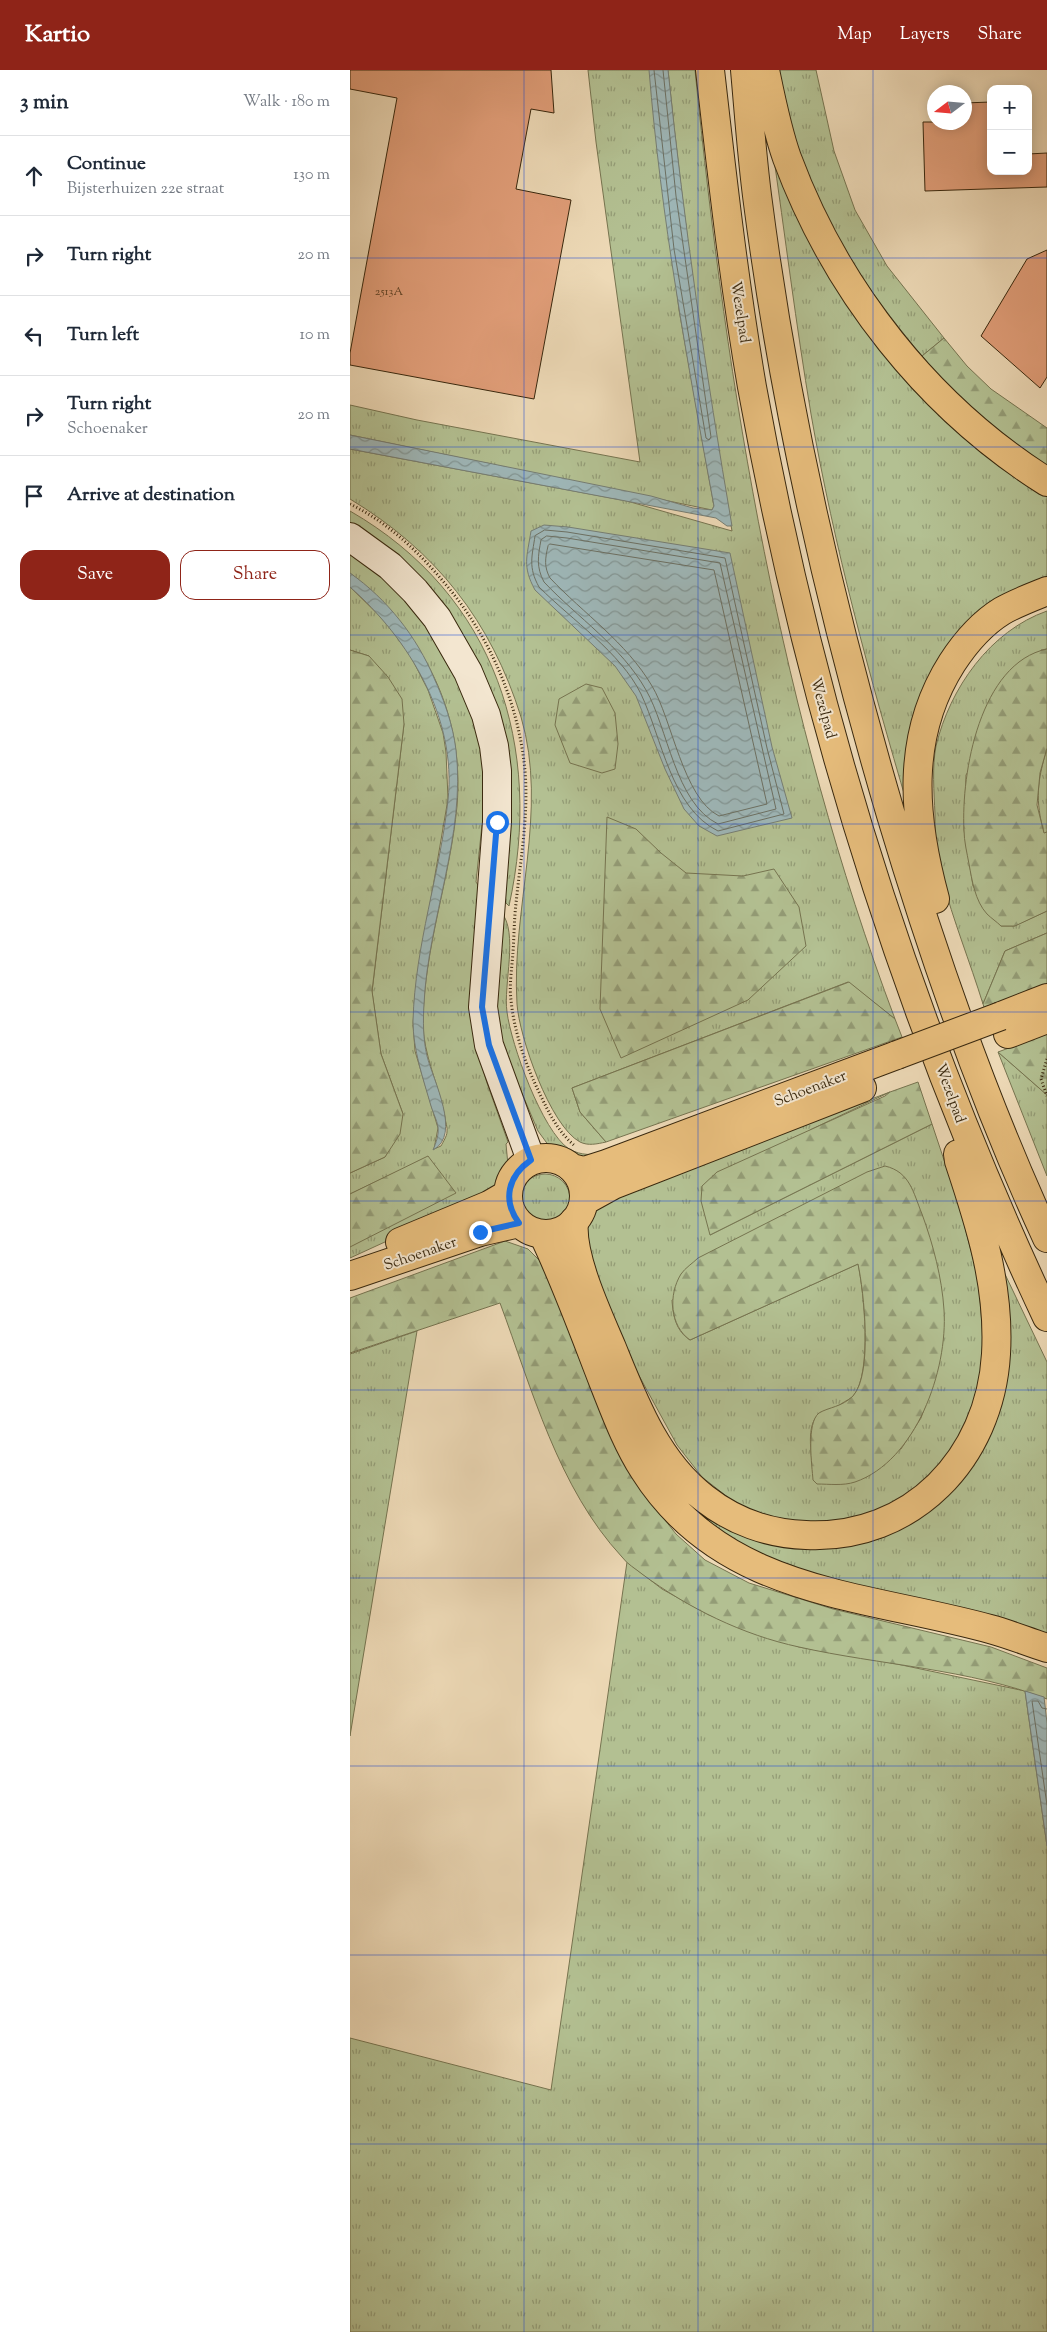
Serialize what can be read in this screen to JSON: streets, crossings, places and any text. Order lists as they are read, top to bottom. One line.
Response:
{"streets":{"main road":["Wezelpad","Schoenaker"]},"house_numbers":["2513A"],"north":"left","page":{"header":"Kartio","nav":["Map","Layers","Share"],"heading":["3 min","Walk · 180 m"],"map_buttons":["+","−"],"list":[["Continue","Bijsterhuizen 22e straat","130 m"],["Turn right","20 m"],["Turn left","10 m"],["Turn right","Schoenaker","20 m"],"Arrive at destination"],"buttons":["Save","Share"]}}
